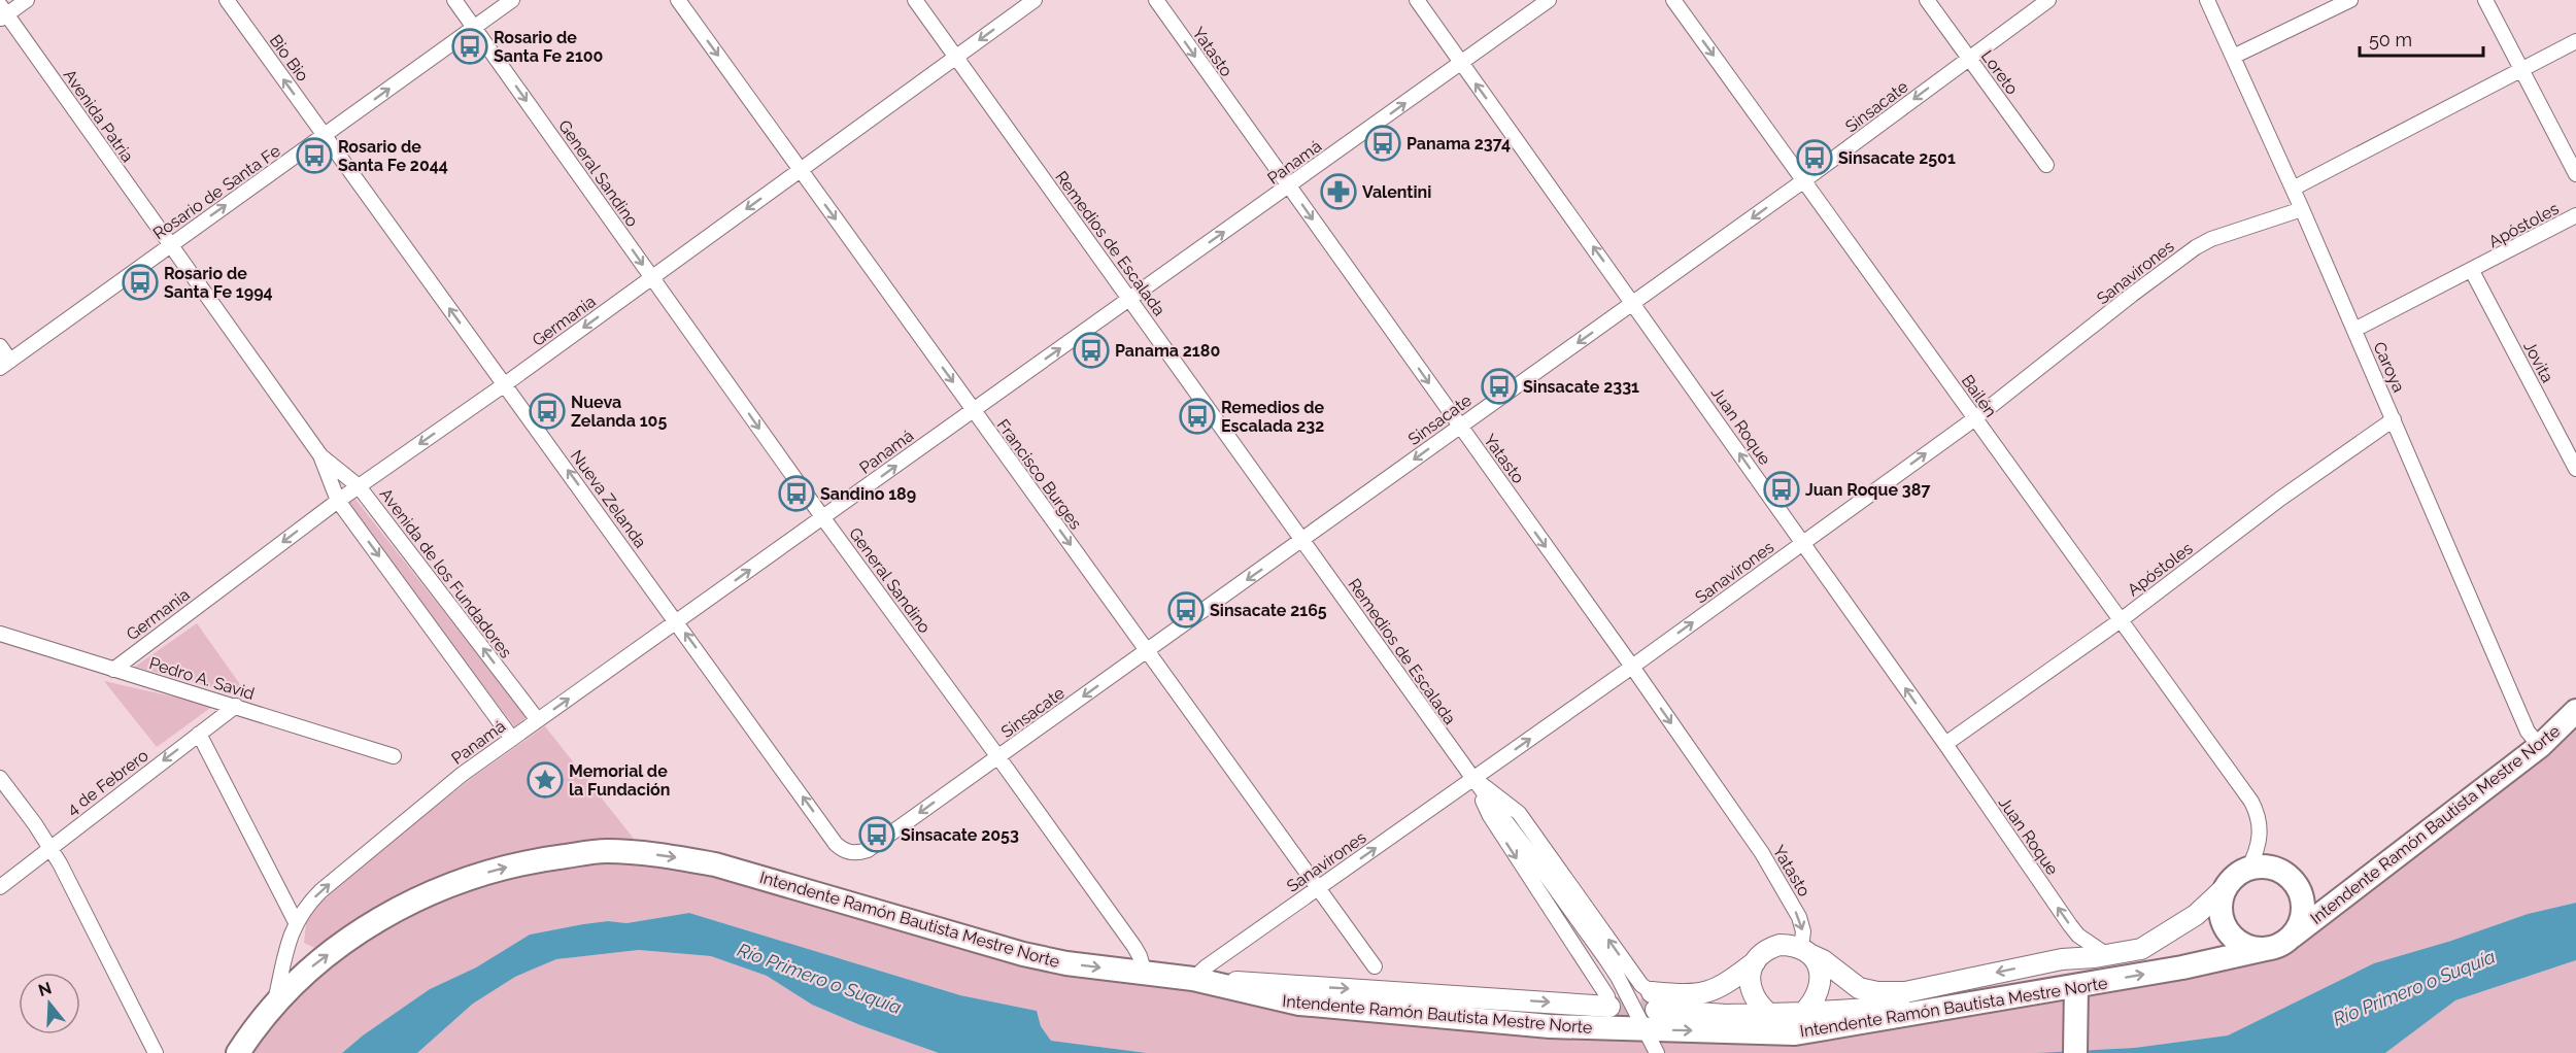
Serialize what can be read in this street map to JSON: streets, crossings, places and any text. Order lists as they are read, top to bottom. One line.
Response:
{"streets":{"main road":["Intendente Ramón Bautista Mestre Norte"],"street":["Yatasto","Bio Bio","Loreto","Sinsacate","Avenida Patria","Panamá","General Sandino","Rosario de Santa Fe","Apóstoles","Remedios de Escalada","Sanavirones","Germania","Jovita","Caroya","Bailén","Juan Roque","Francisco Burges","Nueva Zelanda","Avenida de los Fundadores","Pedro A. Savid","4 de Febrero"]},"crossings":[["Yatasto","Sinsacate"],["Yatasto","Panamá"],["Yatasto","Sanavirones"],["Bio Bio","Rosario de Santa Fe"],["Bio Bio","Nueva Zelanda"],["Loreto","Sinsacate"],["Sinsacate","General Sandino"],["Sinsacate","Remedios de Escalada"],["Sinsacate","Bailén"],["Sinsacate","Juan Roque"],["Sinsacate","Francisco Burges"],["Sinsacate","Nueva Zelanda"],["Avenida Patria","Rosario de Santa Fe"],["Avenida Patria","Avenida de los Fundadores"],["Panamá","General Sandino"],["Panamá","Remedios de Escalada"],["Panamá","Juan Roque"],["Panamá","Francisco Burges"],["Panamá","Nueva Zelanda"],["Panamá","Avenida de los Fundadores"],["Panamá","Intendente Ramón Bautista Mestre Norte"],["General Sandino","Rosario de Santa Fe"],["General Sandino","Germania"],["General Sandino","Intendente Ramón Bautista Mestre Norte"],["Rosario de Santa Fe","Nueva Zelanda"],["Rosario de Santa Fe","Avenida de los Fundadores"],["Apóstoles","Jovita"],["Apóstoles","Caroya"],["Apóstoles","Bailén"],["Apóstoles","Juan Roque"],["Remedios de Escalada","Sanavirones"],["Remedios de Escalada","Germania"],["Remedios de Escalada","Intendente Ramón Bautista Mestre Norte"],["Sanavirones","Caroya"],["Sanavirones","Bailén"],["Sanavirones","Juan Roque"],["Sanavirones","Francisco Burges"],["Sanavirones","Intendente Ramón Bautista Mestre Norte"],["Germania","Francisco Burges"],["Germania","Nueva Zelanda"],["Germania","Avenida de los Fundadores"],["Germania","Pedro A. Savid"],["Caroya","Intendente Ramón Bautista Mestre Norte"],["Bailén","Intendente Ramón Bautista Mestre Norte"],["Pedro A. Savid","4 de Febrero"]],"one_way":["Yatasto","Bio Bio","Sinsacate","Panamá","General Sandino","Rosario de Santa Fe","Sanavirones","Germania","Juan Roque","Francisco Burges","Nueva Zelanda","4 de Febrero","Intendente Ramón Bautista Mestre Norte"],"water":["Río Primero o Suquía"],"places":{"bus stop":["Rosario de Santa Fe 2100","Panama 2374","Rosario de Santa Fe 2044","Sinsacate 2501","Rosario de Santa Fe 1994","Panama 2180","Sinsacate 2331","Nueva Zelanda 105","Remedios de Escalada 232","Juan Roque 387","Sandino 189","Sinsacate 2165","Sinsacate 2053"],"pharmacy":["Valentini"],"place":["Memorial de la Fundación"]},"scale_bar":"50 m","north":"top"}
